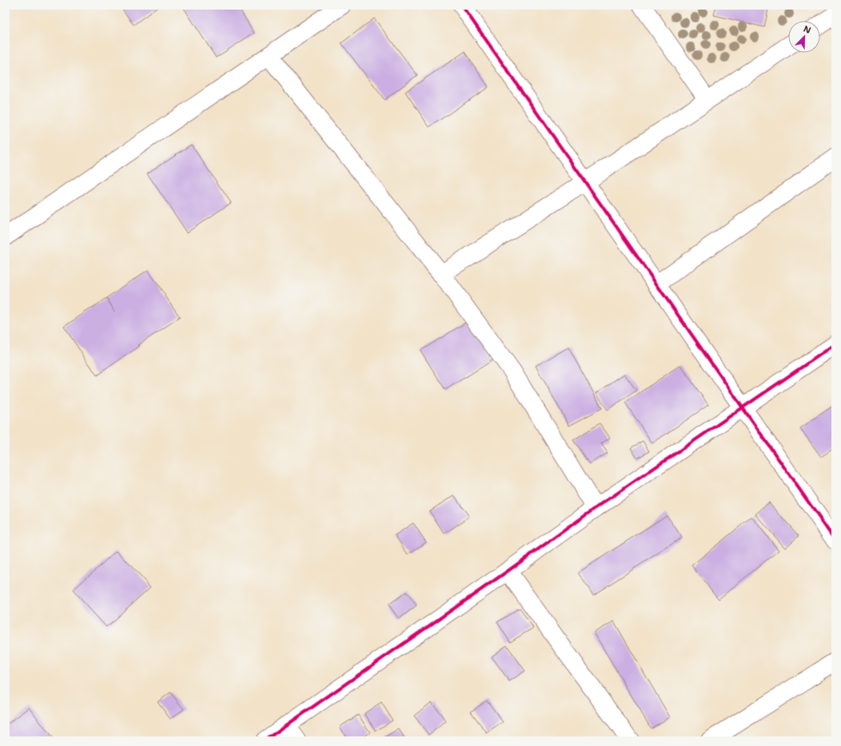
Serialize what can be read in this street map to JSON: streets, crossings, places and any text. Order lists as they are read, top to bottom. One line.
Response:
{"north":"top right"}
